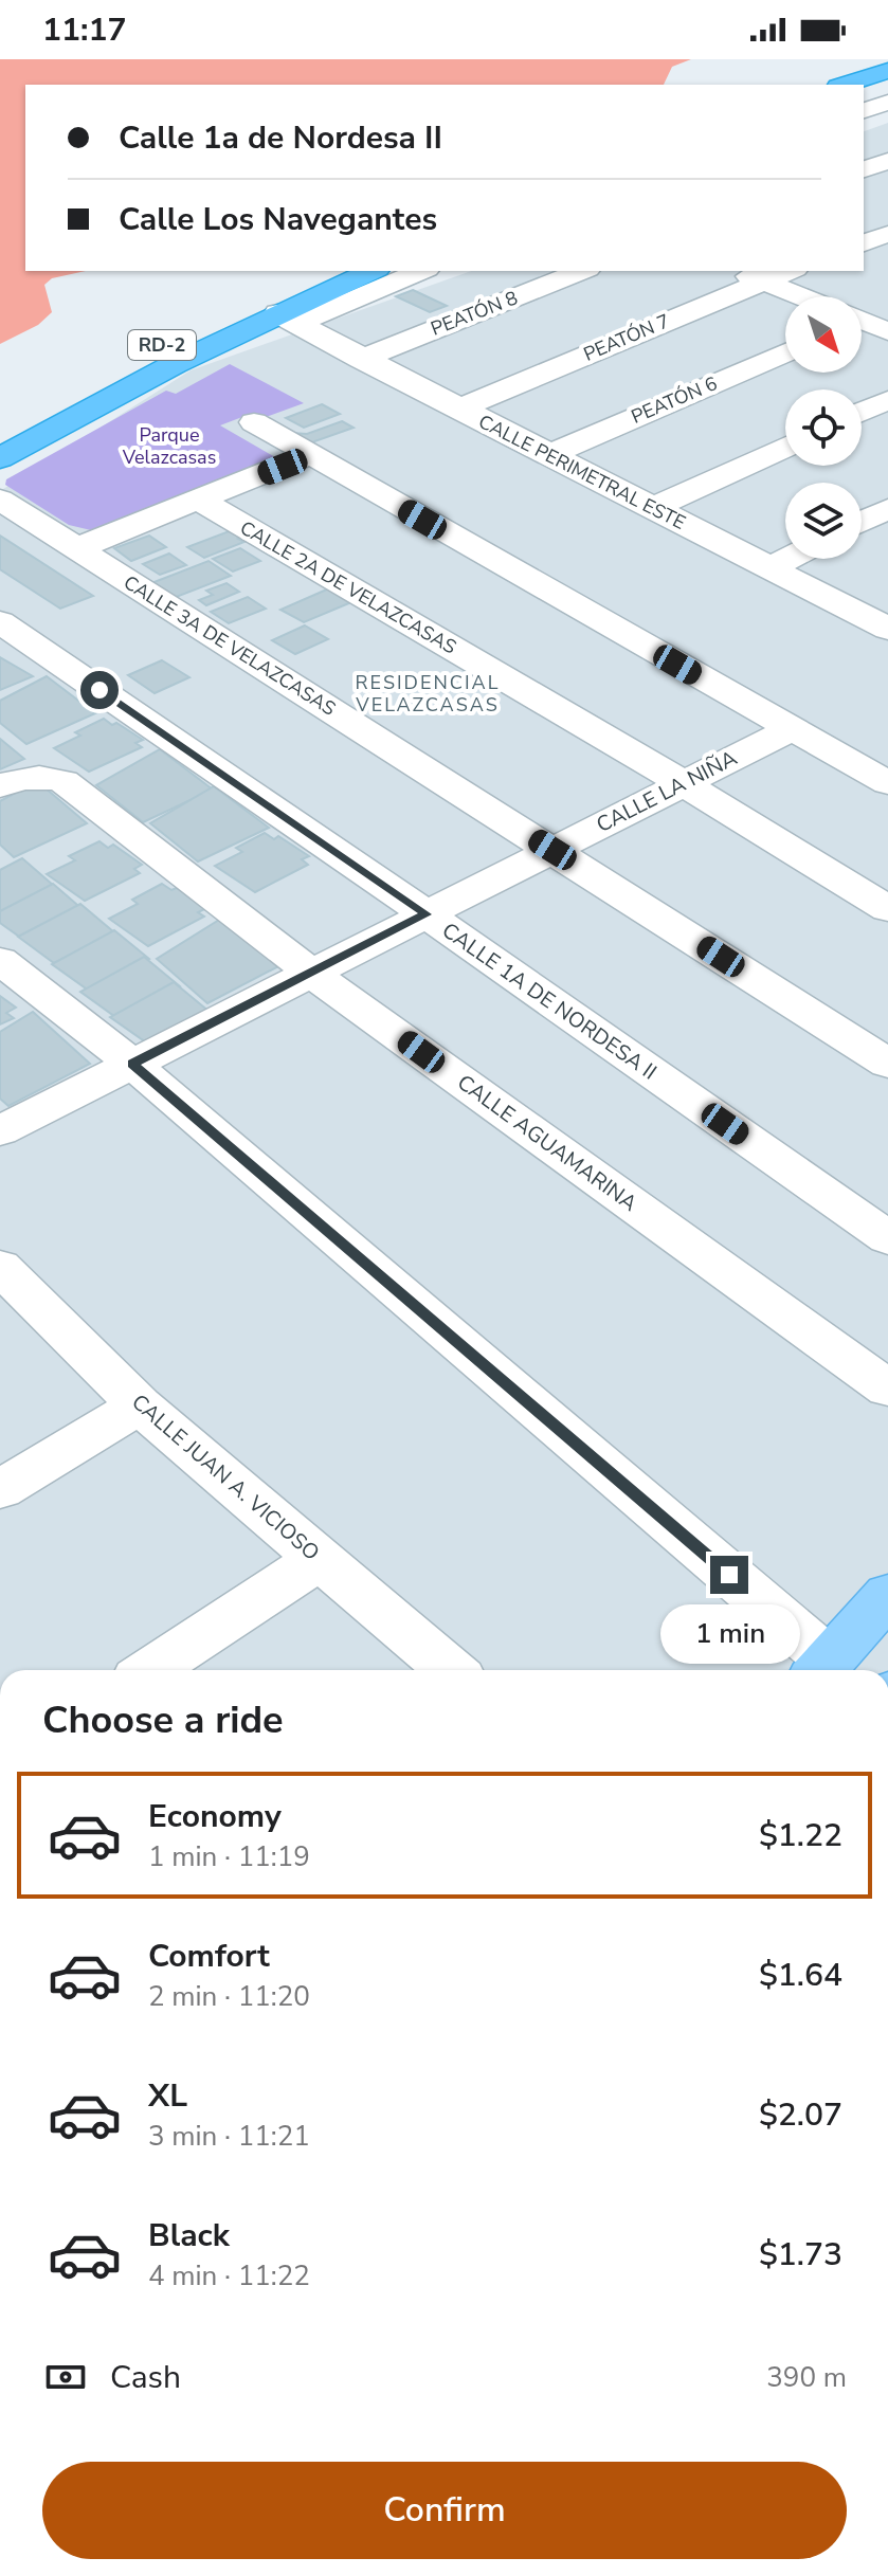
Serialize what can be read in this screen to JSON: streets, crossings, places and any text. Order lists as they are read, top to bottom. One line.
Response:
{"streets":{"highway":["RD-2"],"street":["PEATÓN 8","PEATÓN 7","PEATÓN 6","CALLE PERIMETRAL ESTE","CALLE 2A DE VELAZCASAS","CALLE 3A DE VELAZCASAS","CALLE LA NIÑA","CALLE 1A DE NORDESA II","CALLE AGUAMARINA","CALLE JUAN A. VICIOSO"]},"crossings":[["PEATÓN 8","CALLE PERIMETRAL ESTE"],["PEATÓN 7","CALLE PERIMETRAL ESTE"],["RD-2","CALLE PERIMETRAL ESTE"],["PEATÓN 6","CALLE PERIMETRAL ESTE"],["CALLE 2A DE VELAZCASAS","CALLE LA NIÑA"],["CALLE 3A DE VELAZCASAS","CALLE LA NIÑA"],["CALLE LA NIÑA","CALLE 1A DE NORDESA II"],["CALLE LA NIÑA","CALLE AGUAMARINA"]],"districts":["RESIDENCIAL VELAZCASAS"],"parks":["Parque Velazcasas"],"north":"bottom right","page":{"status":"11:17","banner":["Calle 1a de Nordesa II","Calle Los Navegantes"],"bubble":"1 min","heading":"Choose a ride","list":[{"name":"Economy","note":"1 min · 11:19","value":"$1.22"},{"name":"Comfort","note":"2 min · 11:20","value":"$1.64"},{"name":"XL","note":"3 min · 11:21","value":"$2.07"},{"name":"Black","note":"4 min · 11:22","value":"$1.73"}],"pay":["Cash","390 m"],"buttons":"Confirm"}}
